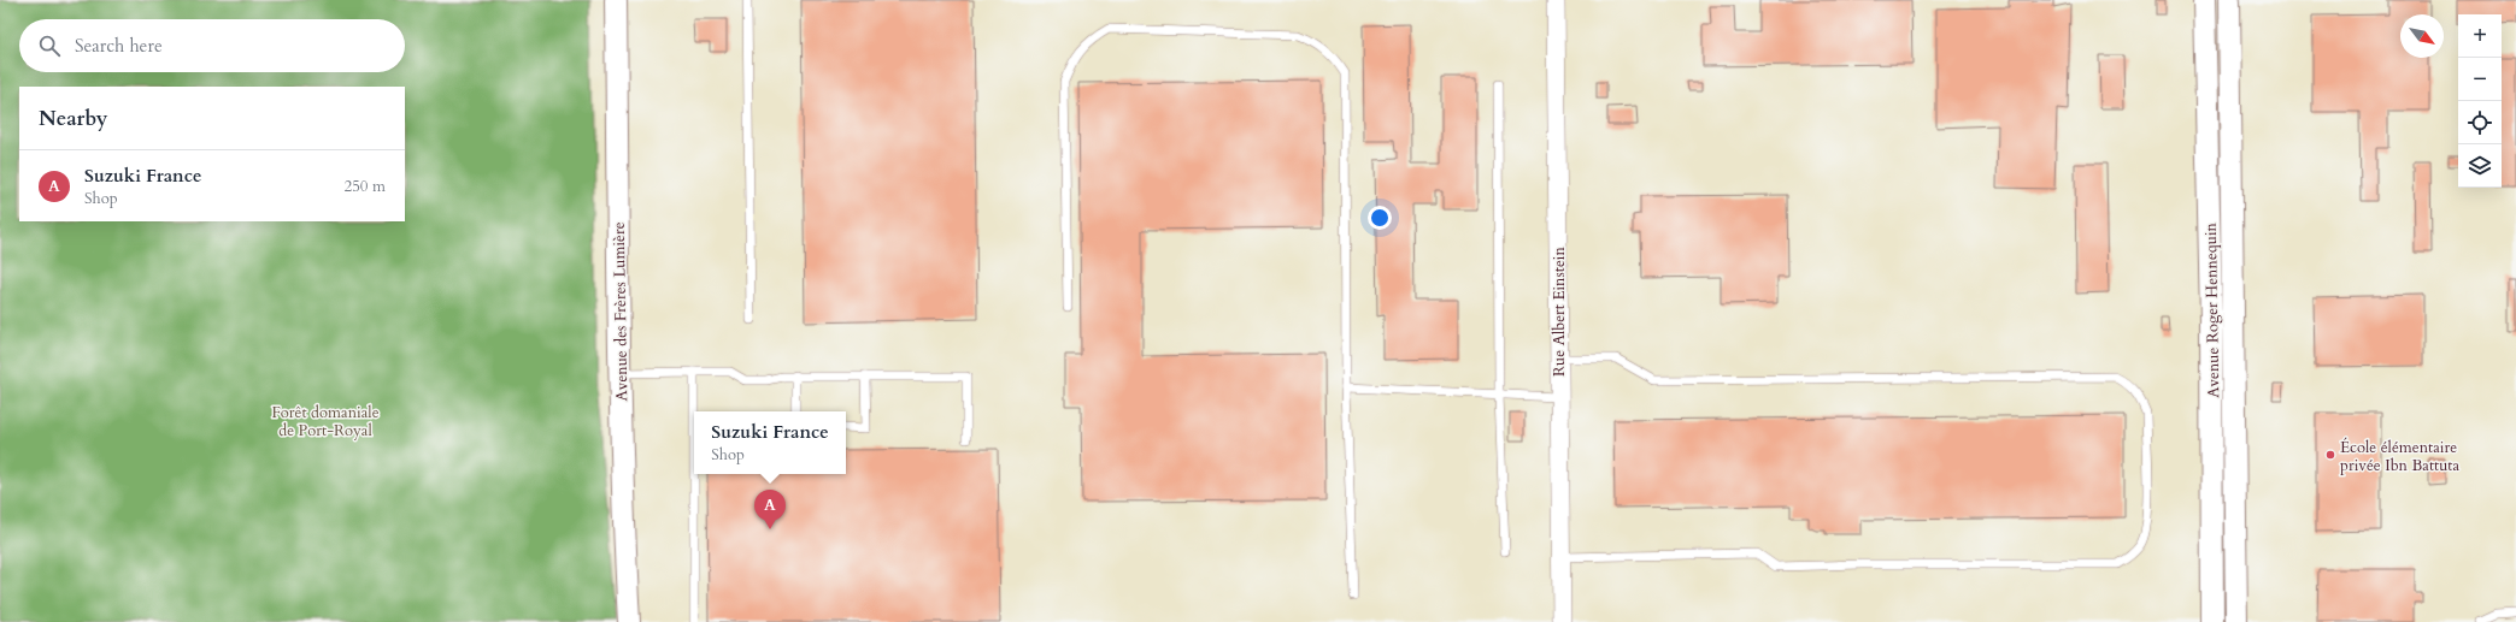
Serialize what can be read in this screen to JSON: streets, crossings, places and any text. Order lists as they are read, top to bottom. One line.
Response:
{"streets":{"street":["Avenue Roger Hennequin","Avenue des Frères Lumière","Rue Albert Einstein"]},"parks":["Forêt domaniale de Port-Royal"],"places":["École élémentaire privée Ibn Battuta"],"north":"bottom right","page":{"map_buttons":["+","−"],"search":"Search here","heading":"Nearby","list":[{"mark":"A","name":"Suzuki France","note":"Shop","value":"250 m"}],"popup":["Suzuki France","Shop"],"pins":"A"}}
